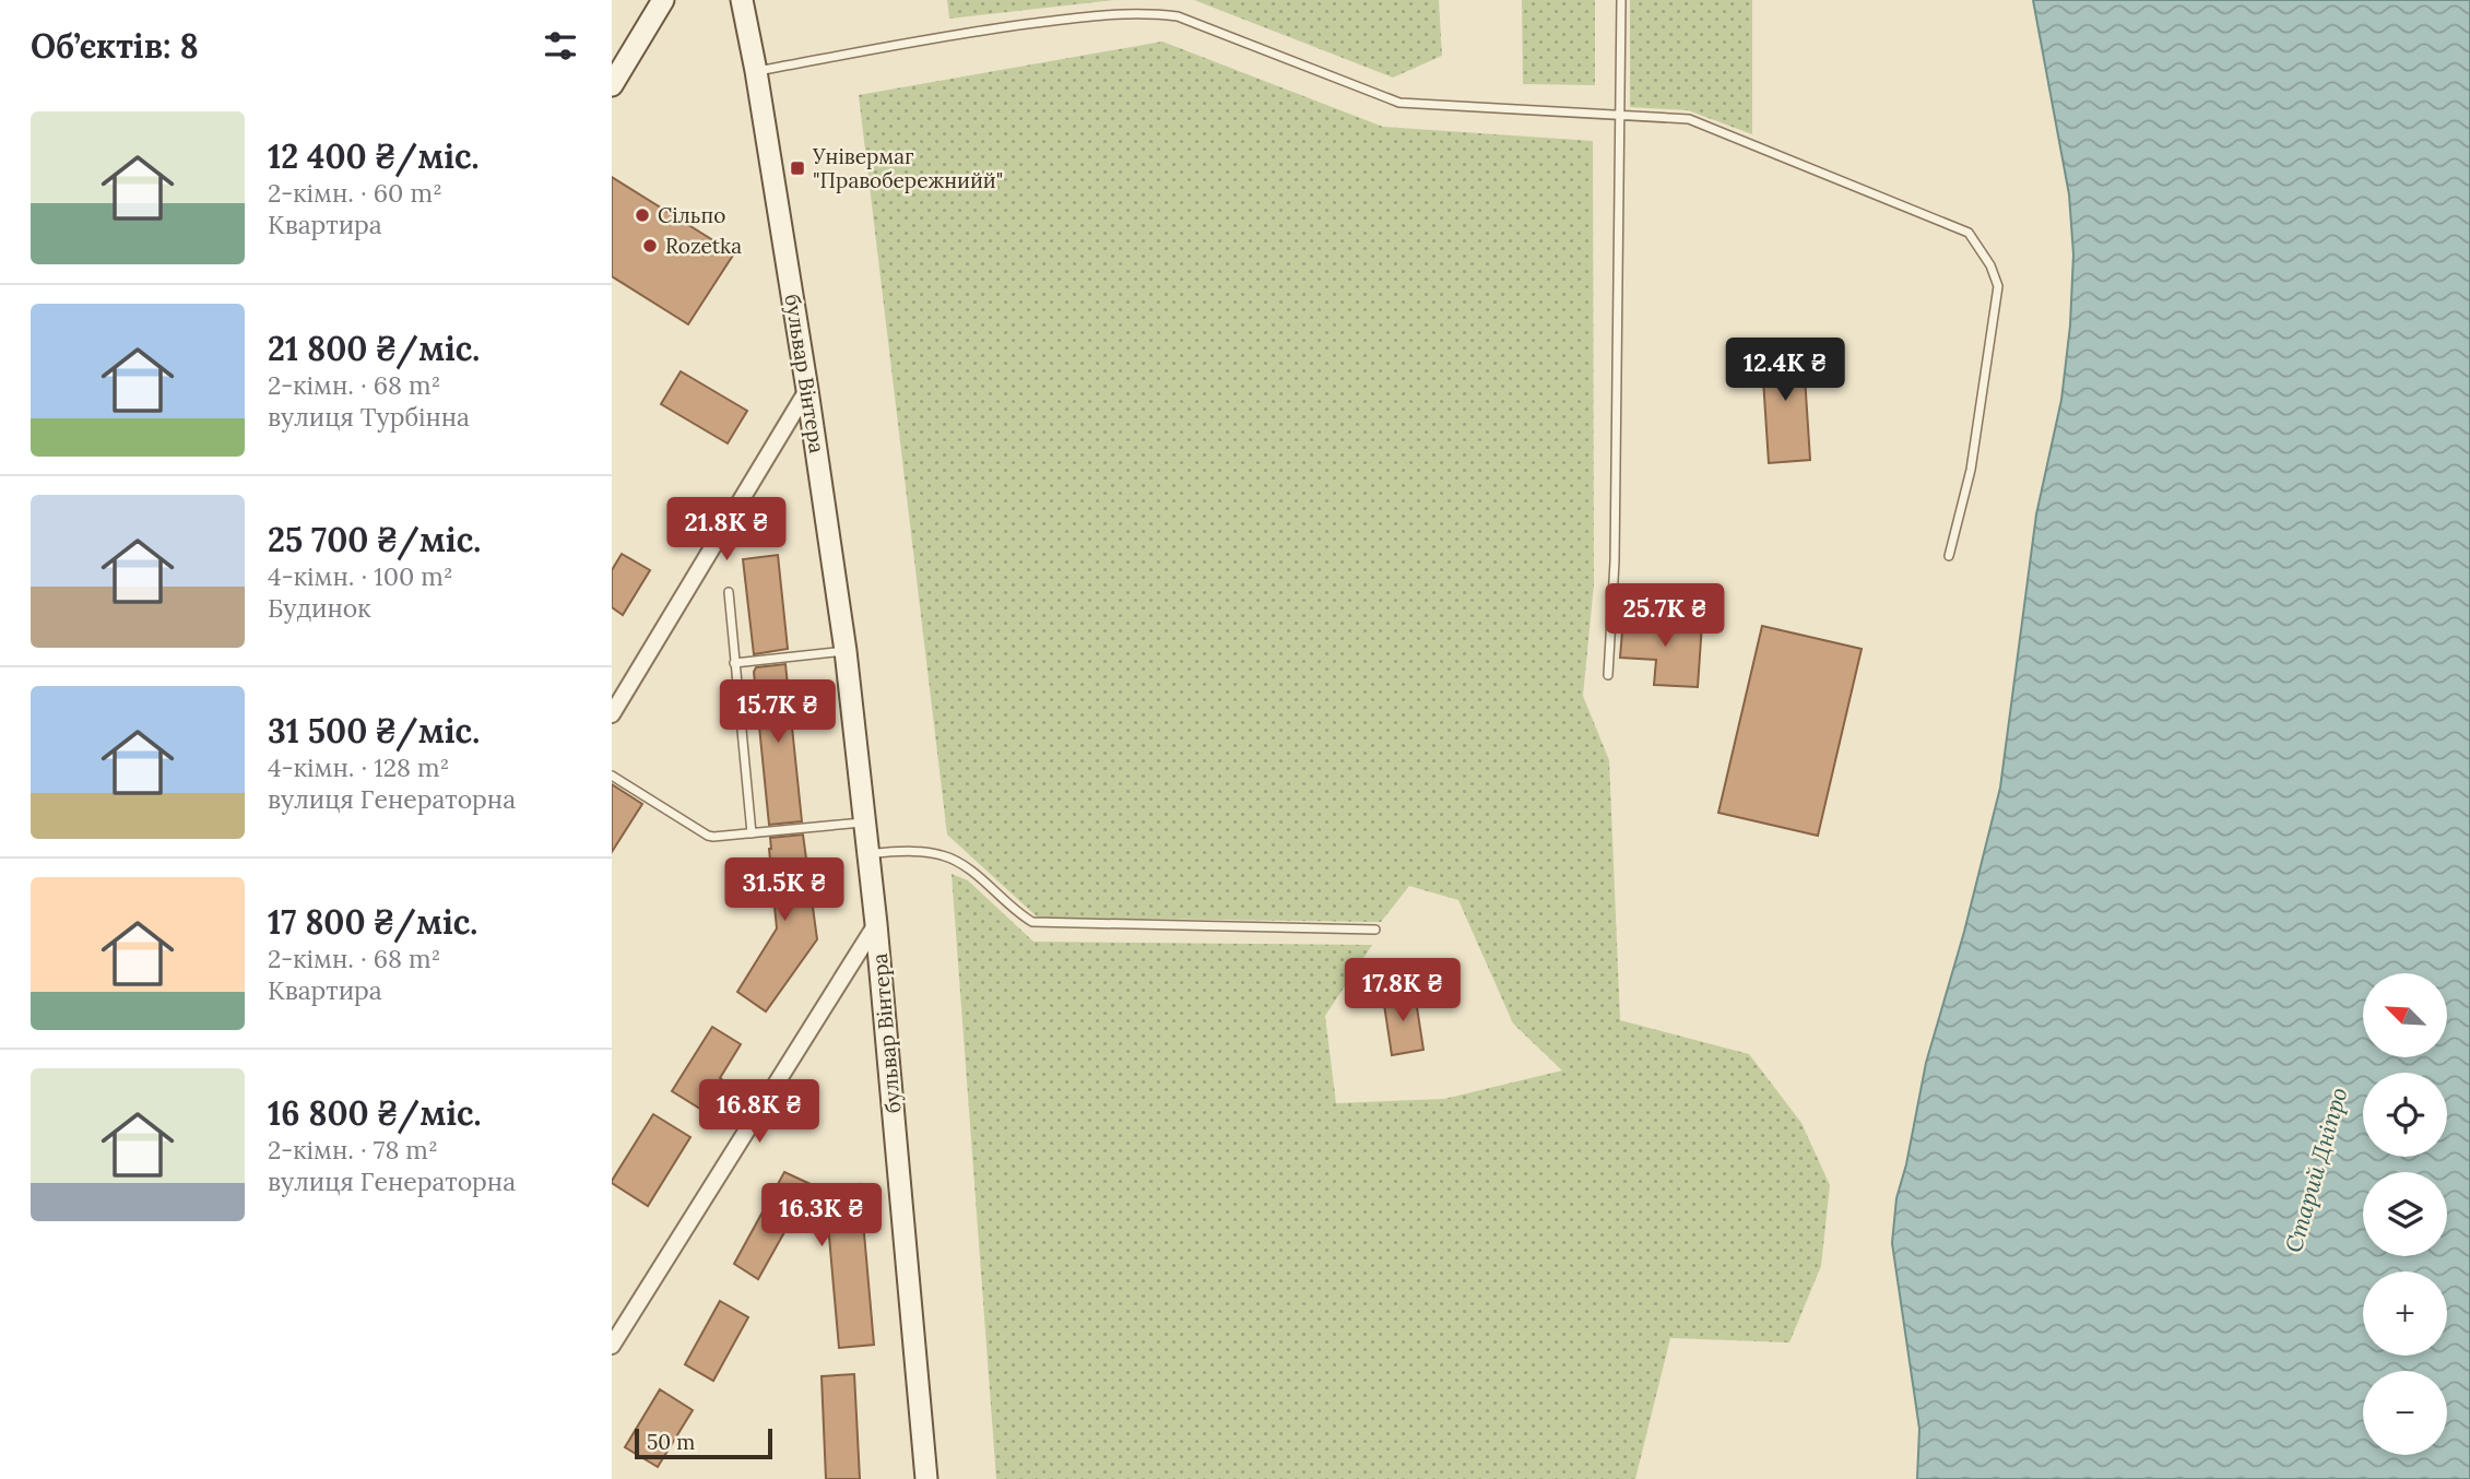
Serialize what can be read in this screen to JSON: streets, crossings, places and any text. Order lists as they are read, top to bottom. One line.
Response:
{"streets":{"street":["бульвар Вінтера"]},"water":["Старий Дніпро"],"places":{"transit":["Універмаг \"Правобережнийй\""],"other":["Сільпо","Rozetka"]},"scale_bar":"50 m","north":"top left","page":{"heading":"Об’єктів: 8","list":[{"name":"12 400 ₴/міс.","note":"2-кімн. · 60 m² · Квартира"},{"name":"21 800 ₴/міс.","note":"2-кімн. · 68 m² · вулиця Турбінна"},{"name":"25 700 ₴/міс.","note":"4-кімн. · 100 m² · Будинок"},{"name":"31 500 ₴/міс.","note":"4-кімн. · 128 m² · вулиця Генераторна"},{"name":"17 800 ₴/міс.","note":"2-кімн. · 68 m² · Квартира"},{"name":"16 800 ₴/міс.","note":"2-кімн. · 78 m² · вулиця Генераторна"}],"price":["12.4K ₴","21.8K ₴","25.7K ₴","15.7K ₴","31.5K ₴","17.8K ₴","16.8K ₴","16.3K ₴"],"map_buttons":["+","−"],"scale":"50 m"}}
